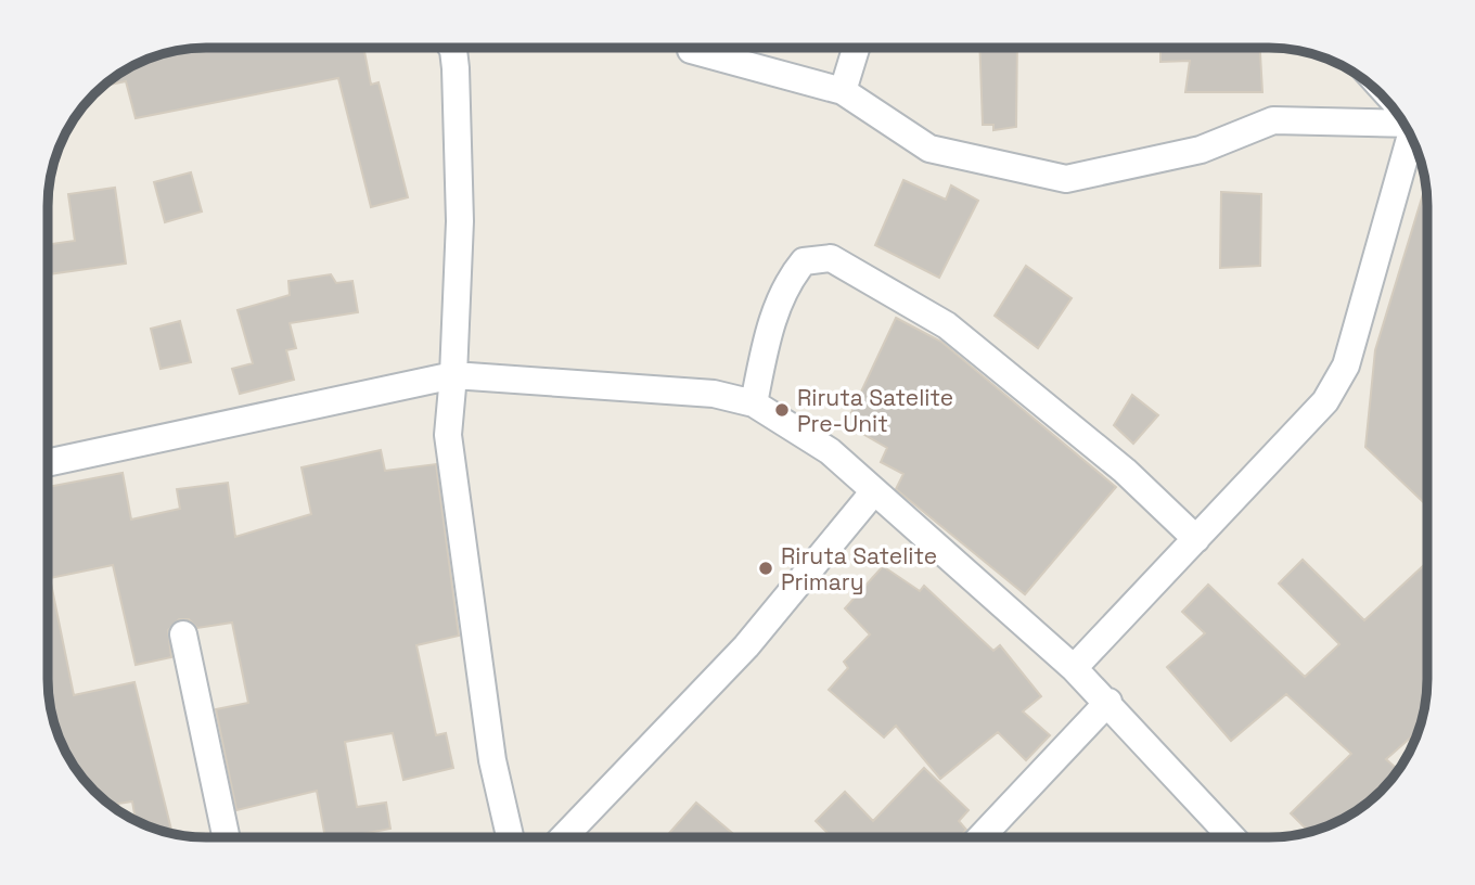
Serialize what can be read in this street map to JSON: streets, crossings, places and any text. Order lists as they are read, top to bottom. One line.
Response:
{"places":["Riruta Satelite Pre-Unit","Riruta Satelite Primary"]}
